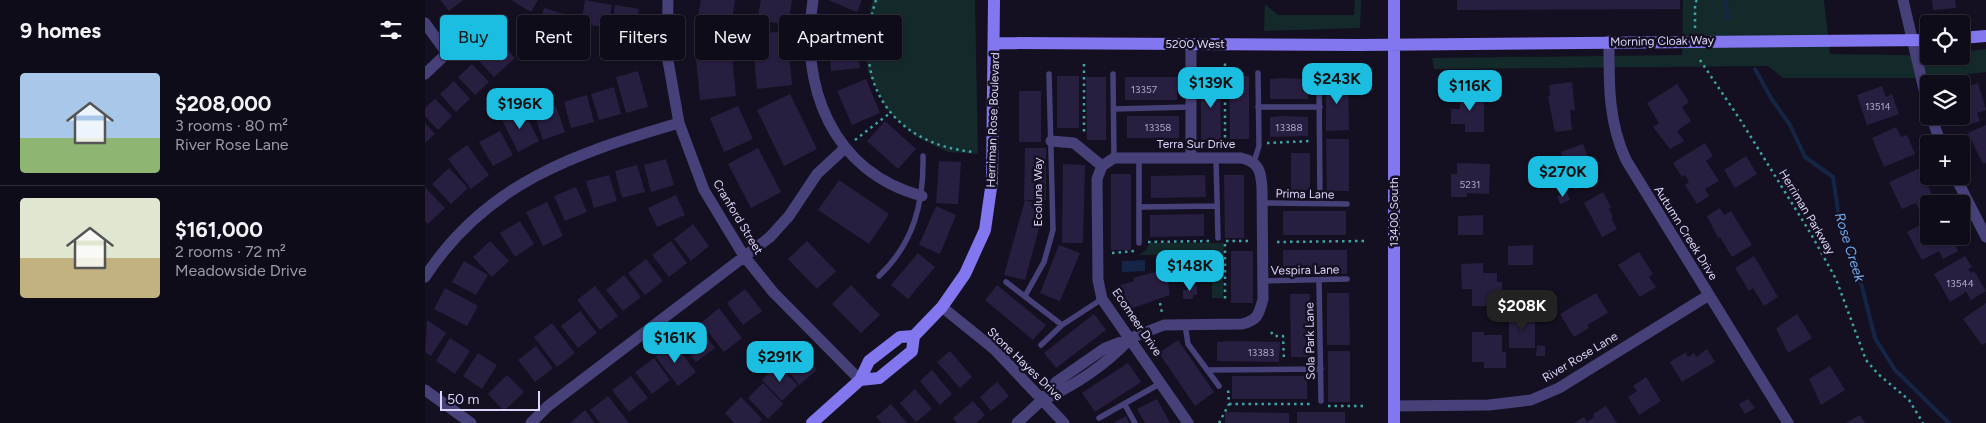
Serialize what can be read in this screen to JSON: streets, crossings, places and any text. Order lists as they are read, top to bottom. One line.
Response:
{"streets":{"street":["Morning Cloak Way","5200 West","Herriman Rose Boulevard","Terra Sur Drive","Ecoluna Way","13400 South","Cranford Street","Autumn Creek Drive","Ecomeer Drive","River Rose Lane","Stone Hayes Drive"],"lane":["Prima Lane","Vespira Lane","Sola Park Lane"],"path":["Herriman Parkway"]},"crossings":[["Morning Cloak Way","5200 West"],["Morning Cloak Way","13400 South"],["Morning Cloak Way","Autumn Creek Drive"],["5200 West","Herriman Rose Boulevard"],["5200 West","13400 South"],["Herriman Rose Boulevard","Cranford Street"],["Herriman Rose Boulevard","Stone Hayes Drive"],["Ecoluna Way","Ecomeer Drive"],["13400 South","River Rose Lane"],["Autumn Creek Drive","River Rose Lane"],["Vespira Lane","Sola Park Lane"]],"water":["Rose Creek"],"house_numbers":["13357","13514","13358","13388","5231","13544","13383"],"scale_bar":"50 m","page":{"heading":"9 homes","map_buttons":["+","−"],"chip":["Buy","Rent","Filters","New","Apartment"],"list":[{"name":"$208,000","note":"3 rooms · 80 m² · River Rose Lane"},{"name":"$161,000","note":"2 rooms · 72 m² · Meadowside Drive"}],"price":["$243K","$139K","$116K","$196K","$270K","$148K","$208K","$161K","$291K"],"scale":"50 m"}}
